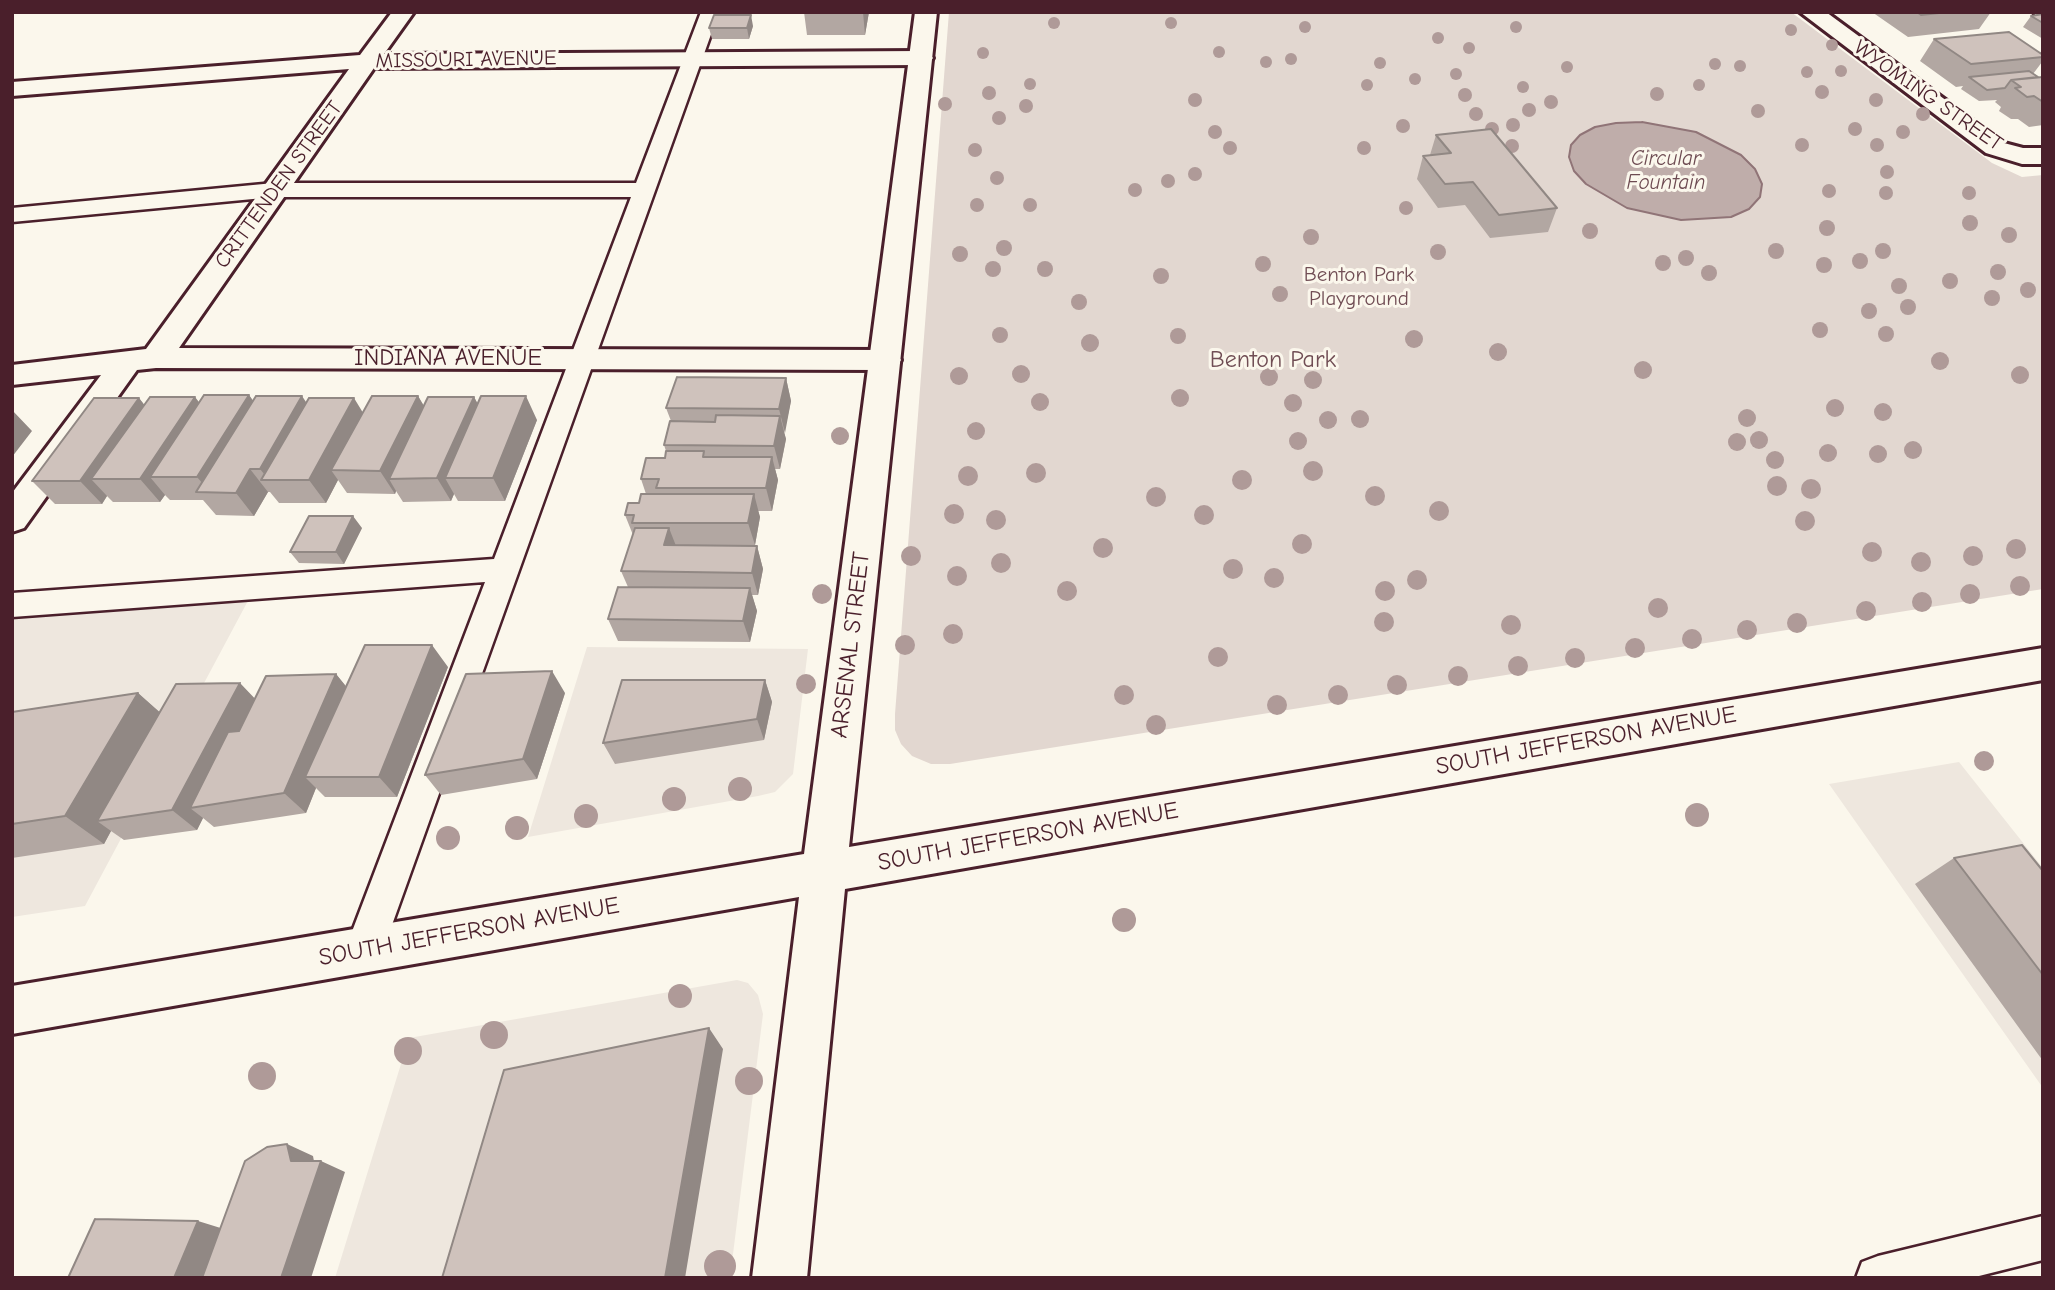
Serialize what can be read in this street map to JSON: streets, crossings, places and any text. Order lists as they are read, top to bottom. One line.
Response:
{"streets":{"street":["MISSOURI AVENUE","WYOMING STREET","CRITTENDEN STREET","INDIANA AVENUE","ARSENAL STREET","SOUTH JEFFERSON AVENUE"]},"crossings":[["MISSOURI AVENUE","CRITTENDEN STREET"],["MISSOURI AVENUE","ARSENAL STREET"],["CRITTENDEN STREET","INDIANA AVENUE"],["INDIANA AVENUE","ARSENAL STREET"],["ARSENAL STREET","SOUTH JEFFERSON AVENUE"]],"water":["Circular Fountain"],"parks":["Benton Park Playground","Benton Park"]}
